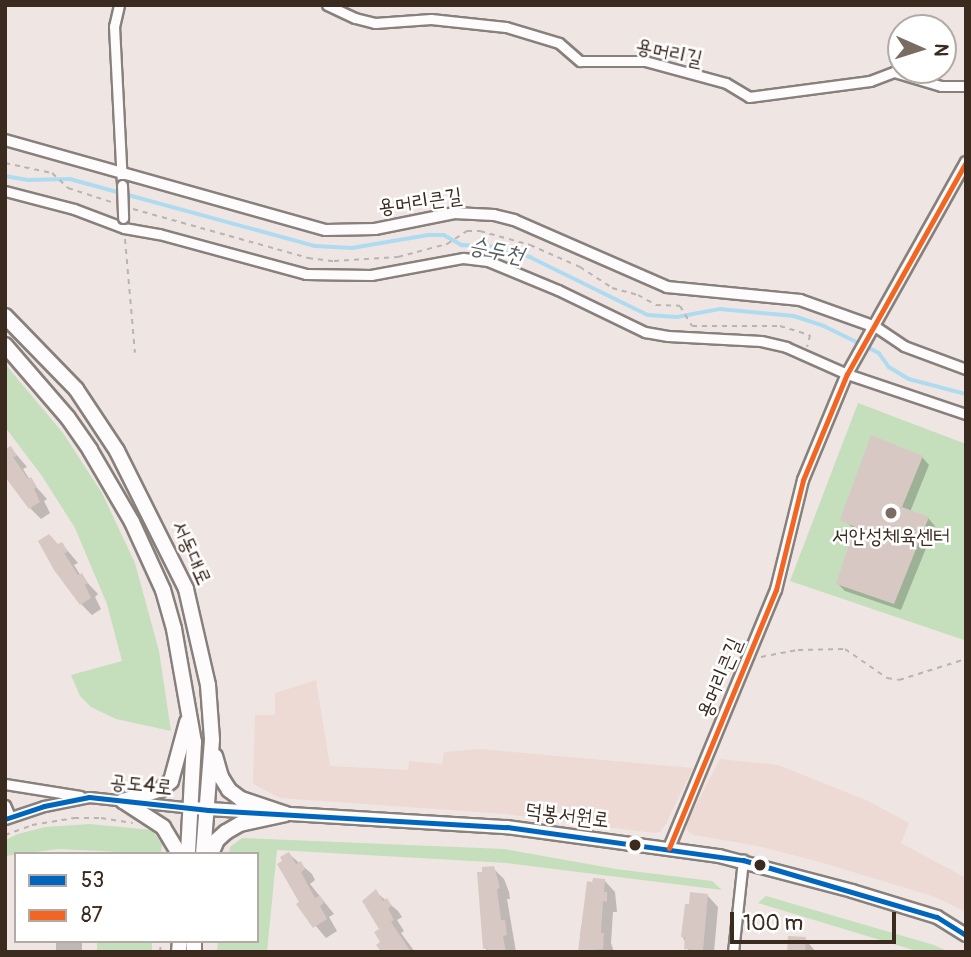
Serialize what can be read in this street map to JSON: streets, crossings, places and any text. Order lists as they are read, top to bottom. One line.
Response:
{"streets":{"main road":["서동대로","덕봉서원로"],"street":["용머리길","용머리큰길","공도4로"]},"crossings":[["용머리큰길","덕봉서원로"],["서동대로","공도4로"],["서동대로","덕봉서원로"],["공도4로","덕봉서원로"]],"water":["승두천"],"places":["서안성체육센터"],"lines":["transit line 87","transit line 53"],"legend":["53","87"],"scale_bar":"100 m","north":"right"}
